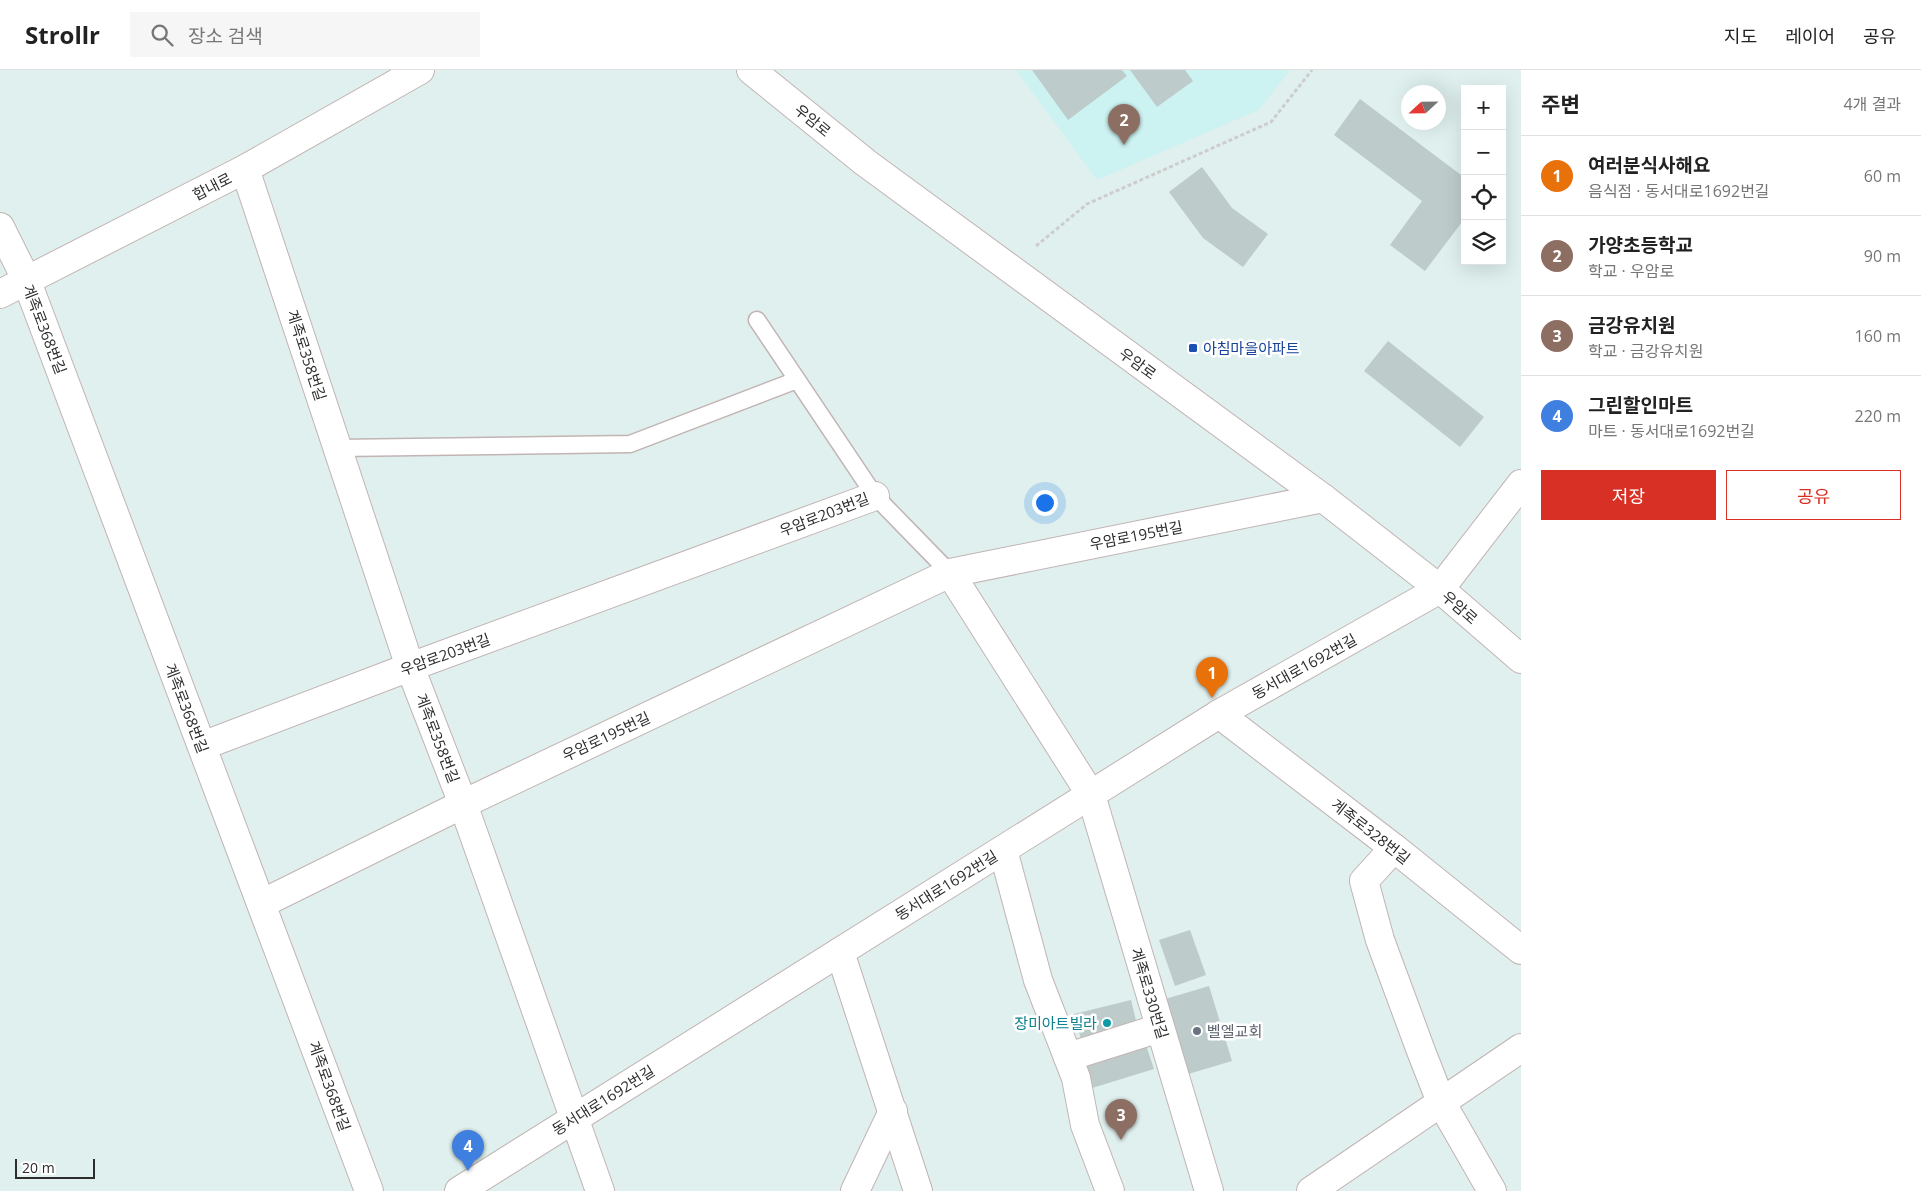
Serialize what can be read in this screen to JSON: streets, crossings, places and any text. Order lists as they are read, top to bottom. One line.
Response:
{"streets":{"street":["우암로","합내로","계족로368번길","계족로358번길","우암로203번길","우암로195번길","동서대로1692번길","계족로328번길","계족로330번길"]},"crossings":[["우암로","우암로195번길"],["우암로","동서대로1692번길"],["합내로","계족로368번길"],["합내로","계족로358번길"],["계족로368번길","우암로203번길"],["계족로368번길","우암로195번길"],["계족로358번길","우암로203번길"],["계족로358번길","우암로195번길"],["계족로358번길","동서대로1692번길"],["동서대로1692번길","계족로328번길"],["동서대로1692번길","계족로330번길"]],"places":{"transit":["아침마을아파트"],"other":["장미아트빌라","벨엘교회"]},"scale_bar":"20 m","north":"left","page":{"header":"Strollr","search":"장소 검색","nav":["지도","레이어","공유"],"heading":["주변","4개 결과"],"map_buttons":["+","−"],"pins":["2","1","3","4"],"list":[{"mark":"1","name":"여러분식사해요","note":"음식점 · 동서대로1692번길","value":"60 m"},{"mark":"2","name":"가양초등학교","note":"학교 · 우암로","value":"90 m"},{"mark":"3","name":"금강유치원","note":"학교 · 금강유치원","value":"160 m"},{"mark":"4","name":"그린할인마트","note":"마트 · 동서대로1692번길","value":"220 m"}],"buttons":["저장","공유"],"scale":"20 m"}}
